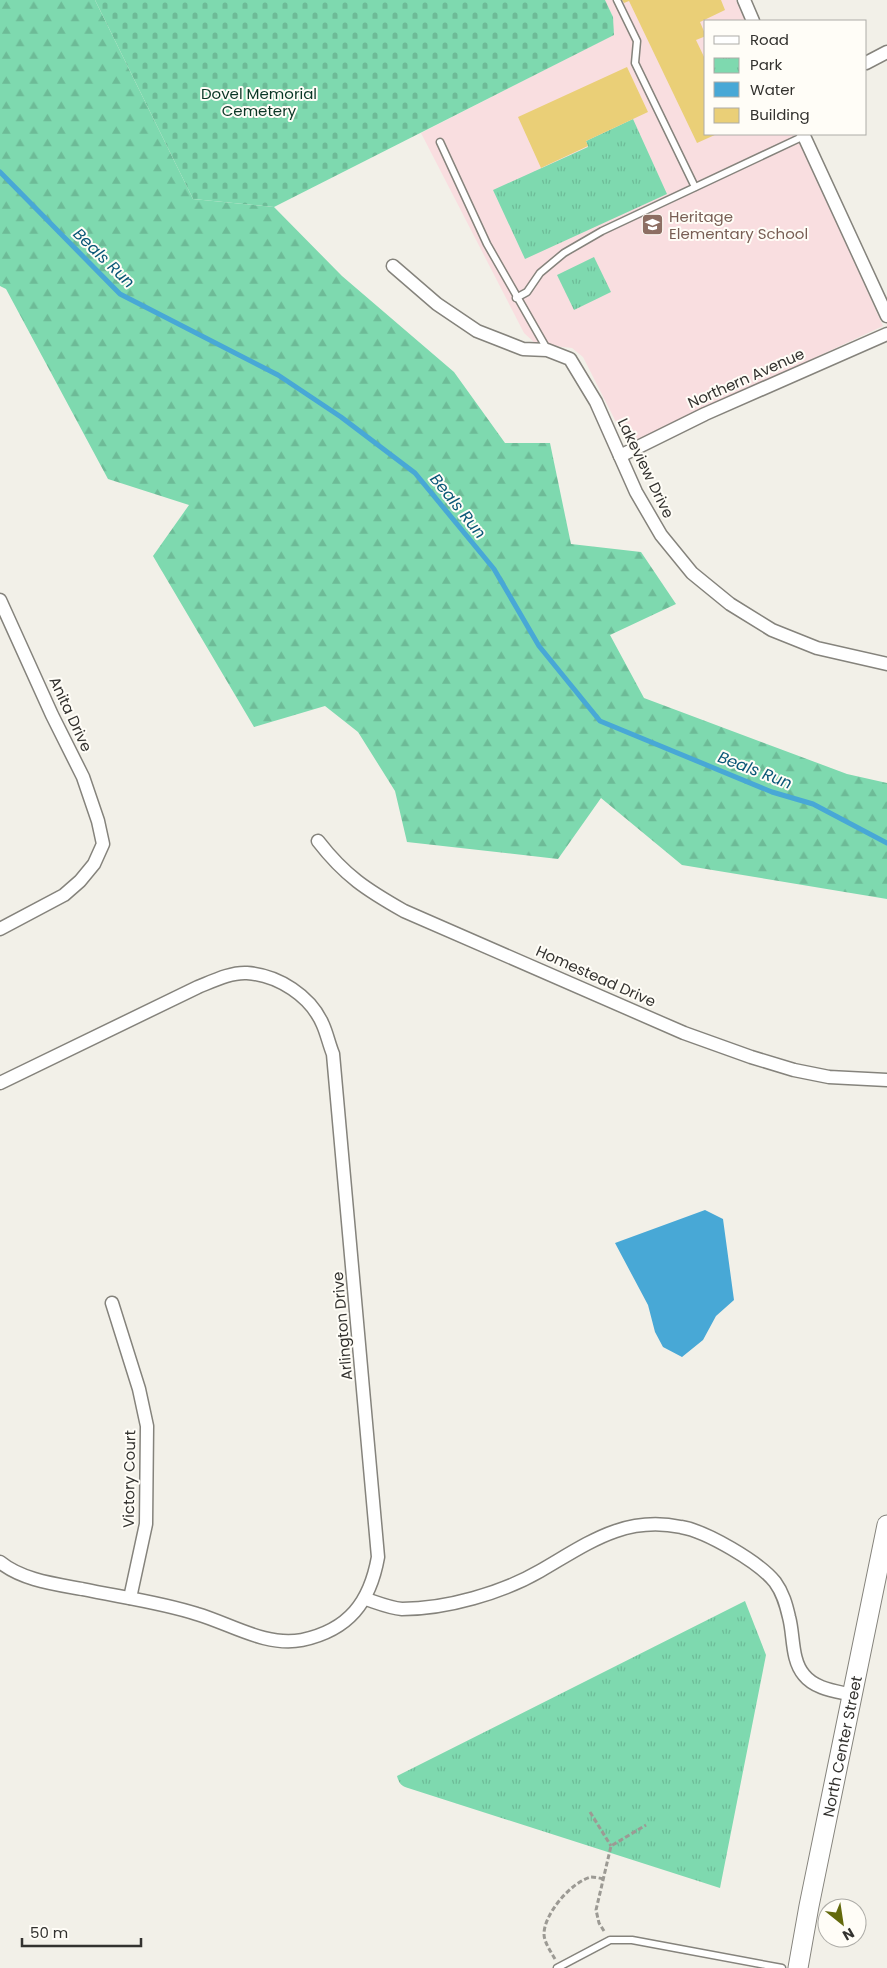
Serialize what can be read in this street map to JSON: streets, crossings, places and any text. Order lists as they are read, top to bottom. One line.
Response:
{"streets":{"main road":["North Center Street"],"street":["Northern Avenue","Lakeview Drive","Anita Drive","Homestead Drive","Arlington Drive","Victory Court"]},"crossings":[["Northern Avenue","Lakeview Drive"],["Arlington Drive","Victory Court"]],"water":["Beals Run"],"parks":["Dovel Memorial Cemetery"],"places":{"school or university":["Heritage Elementary School"]},"legend":["Road","Park","Water","Building"],"scale_bar":"50 m","north":"bottom right"}
